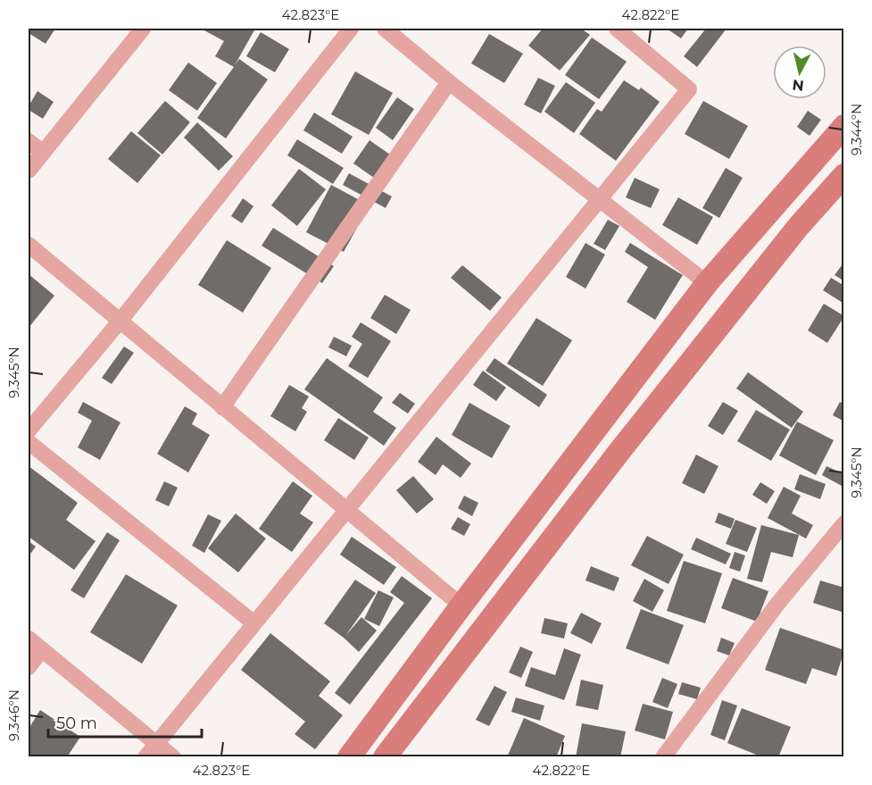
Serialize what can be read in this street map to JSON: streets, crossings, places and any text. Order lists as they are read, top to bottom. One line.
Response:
{"scale_bar":"50 m","north":"bottom","coordinates":["42.823°E","42.822°E","9.344°N","9.345°N","9.346°N"]}
